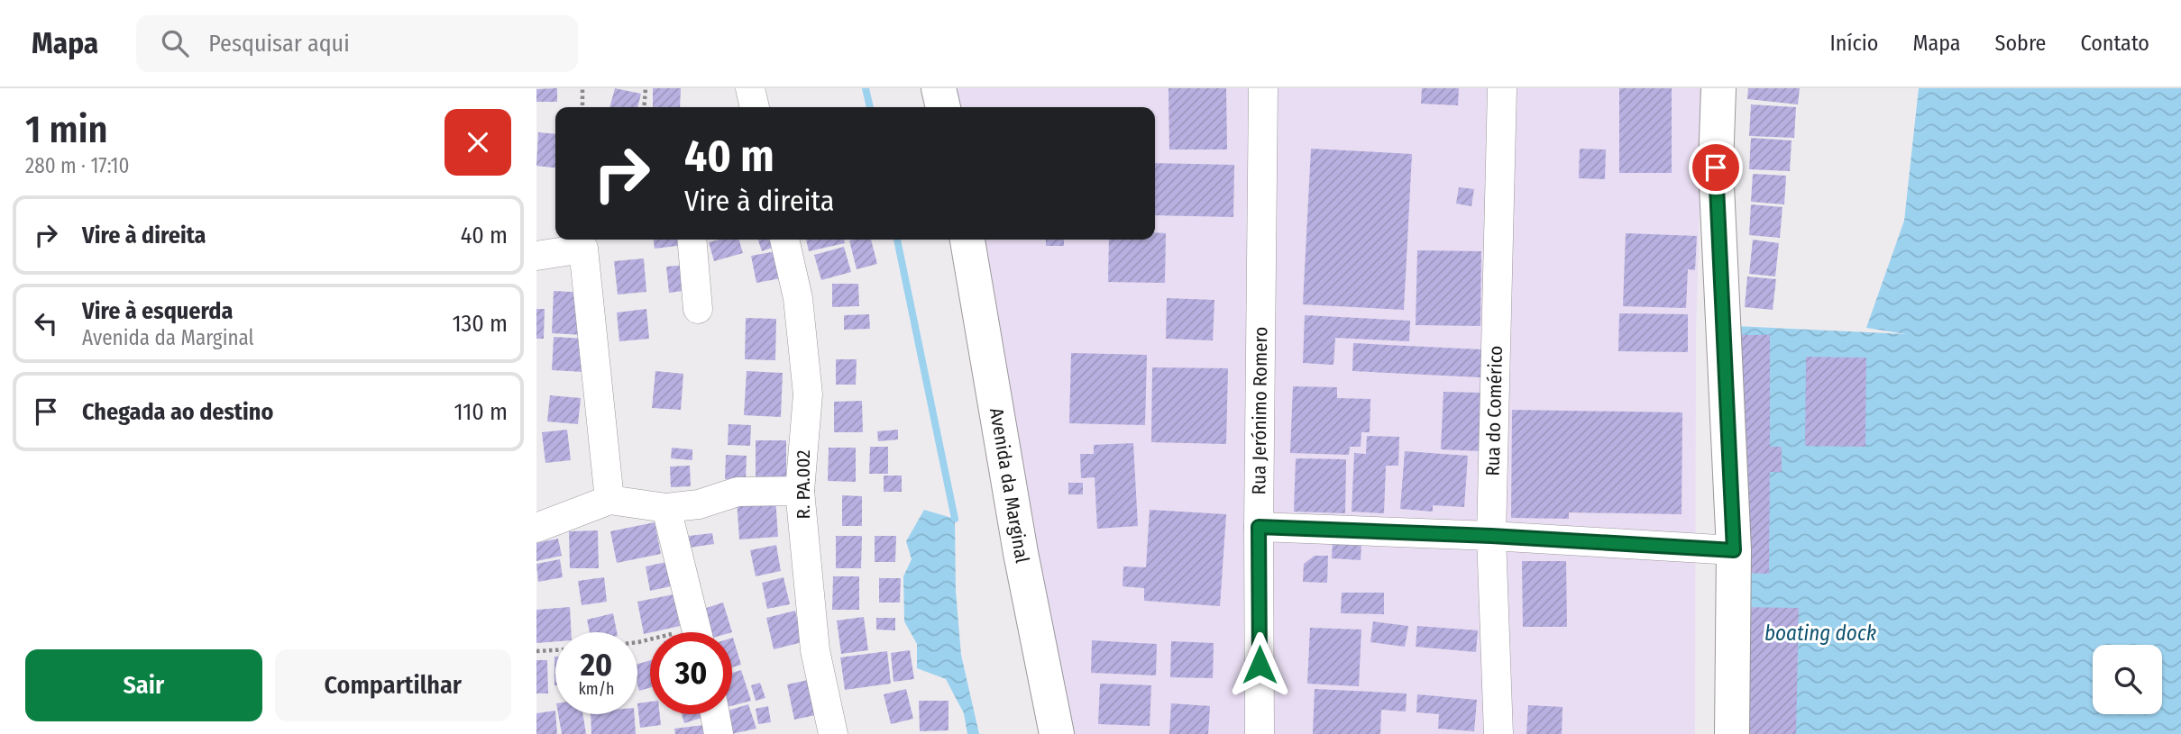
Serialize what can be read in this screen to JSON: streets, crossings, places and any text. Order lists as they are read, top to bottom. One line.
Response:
{"streets":{"street":["Rua Jerónimo Romero","Rua do Comérico","R. PA.002","Avenida da Marginal"]},"water":["boating dock"],"page":{"header":"Mapa","search":"Pesquisar aqui","nav":["Início","Mapa","Sobre","Contato"],"heading":["1 min","280 m · 17:10"],"turn":["40 m","Vire à direita"],"list":[{"name":"Vire à direita","value":"40 m"},{"name":"Vire à esquerda","note":"Avenida da Marginal","value":"130 m"},{"name":"Chegada ao destino","value":"110 m"}],"speed":"20 km/h","limit":"30","buttons":["Sair","Compartilhar"]}}
